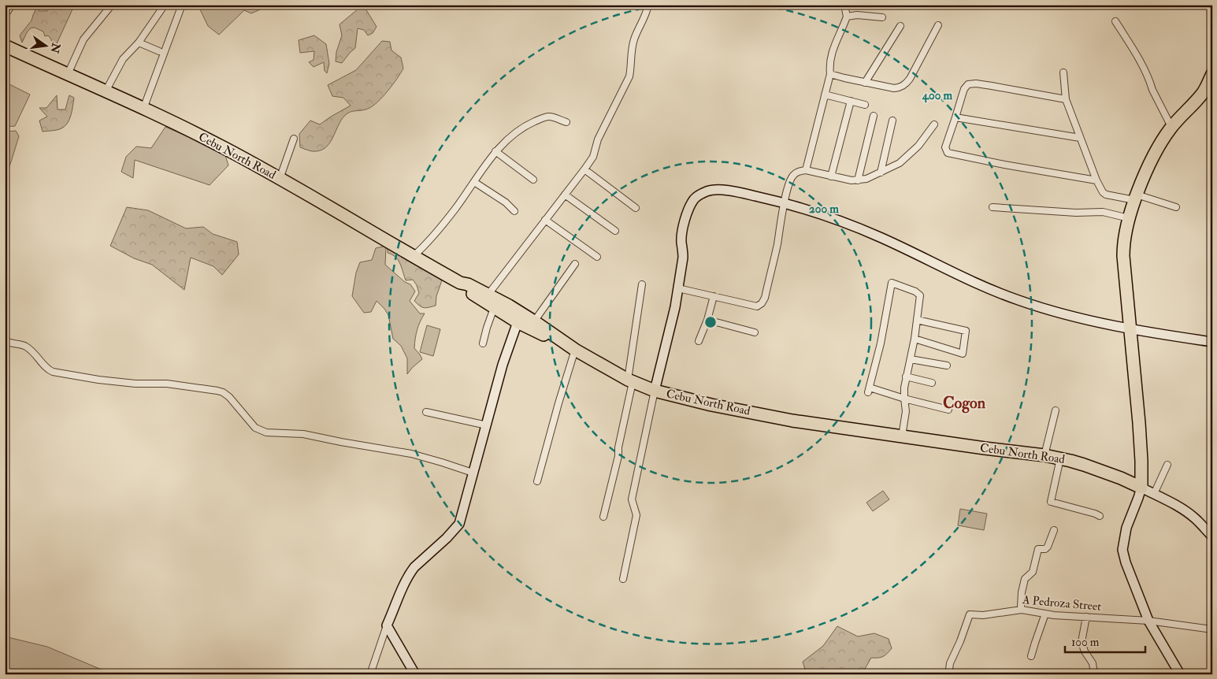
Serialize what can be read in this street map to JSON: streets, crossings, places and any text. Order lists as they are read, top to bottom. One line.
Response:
{"streets":{"highway":["Cebu North Road"],"street":["A Pedroza Street"]},"districts":["Cogon"],"scale_bar":"100 m","north":"right","rings":["400 m","200 m"]}
